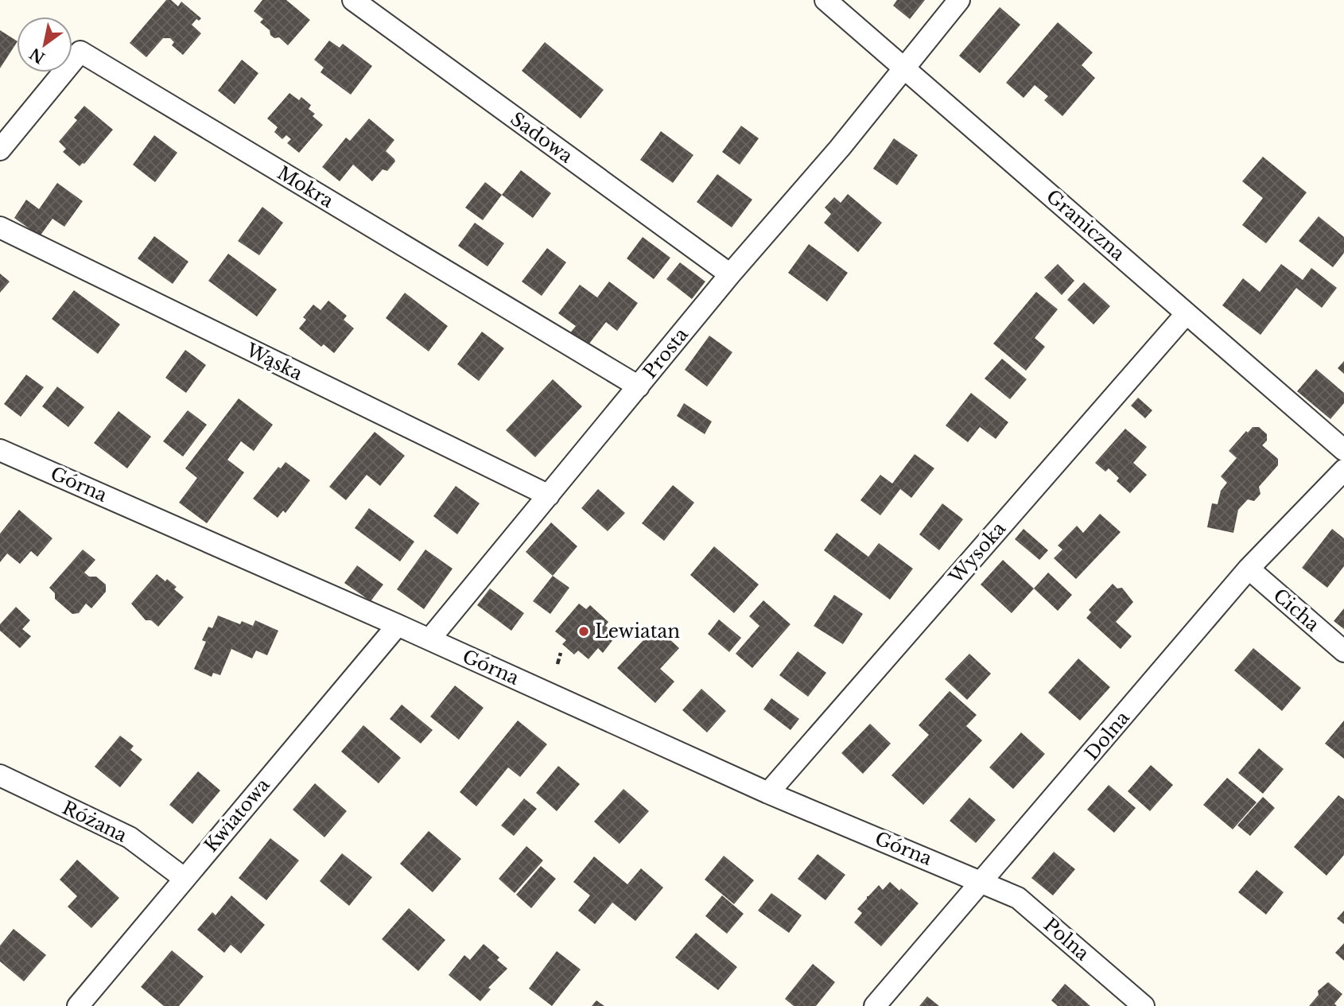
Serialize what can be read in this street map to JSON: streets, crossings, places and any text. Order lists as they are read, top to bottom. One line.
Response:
{"streets":{"street":["Sadowa","Mokra","Graniczna","Prosta","Wąska","Górna","Wysoka","Cicha","Dolna","Kwiatowa","Różana","Polna"]},"crossings":[["Sadowa","Prosta"],["Mokra","Prosta"],["Graniczna","Prosta"],["Graniczna","Wysoka"],["Prosta","Wąska"],["Prosta","Górna"],["Górna","Wysoka"],["Górna","Dolna"],["Górna","Kwiatowa"],["Górna","Polna"],["Cicha","Dolna"],["Dolna","Polna"],["Kwiatowa","Różana"]],"places":["Lewiatan"],"north":"bottom left"}
